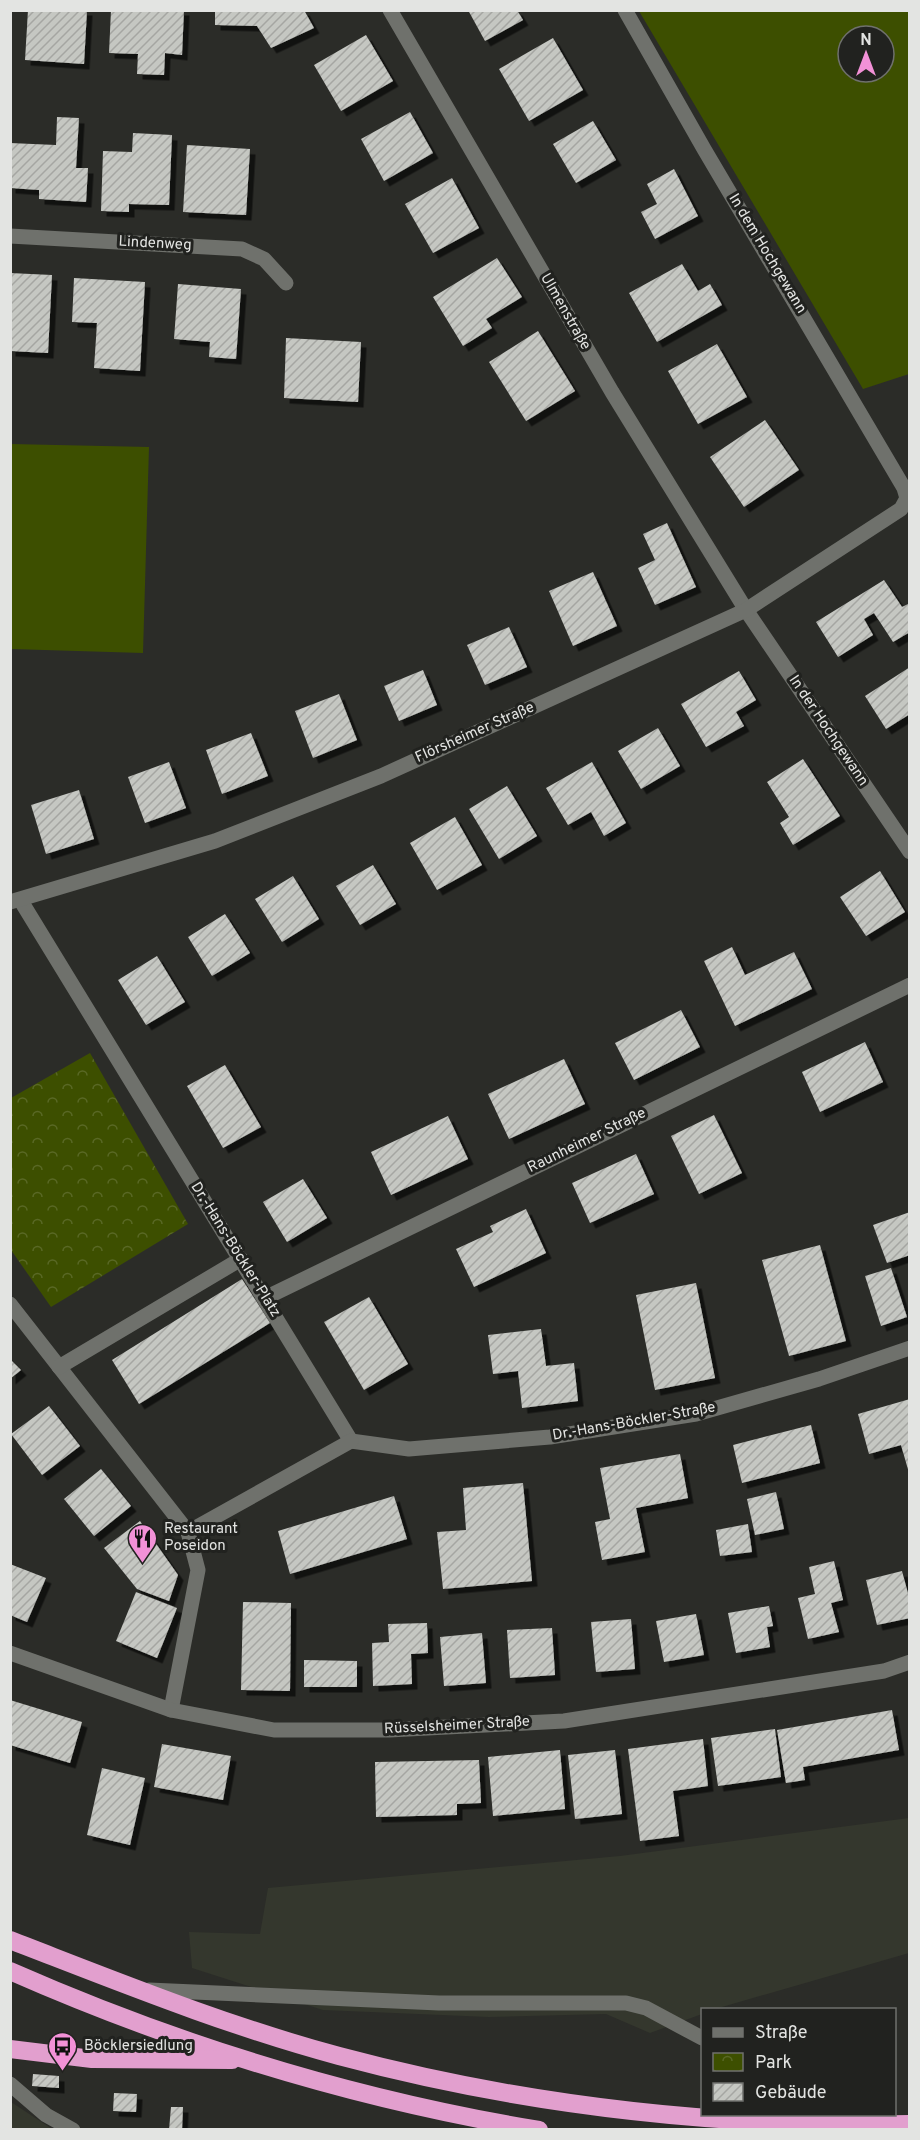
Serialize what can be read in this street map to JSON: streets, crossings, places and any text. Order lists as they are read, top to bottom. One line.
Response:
{"streets":{"street":["Lindenweg","In dem Hochgewann","Ulmenstraße","In der Hochgewann","Flörsheimer Straße","Raunheimer Straße","Dr.-Hans-Böckler-Platz","Dr.-Hans-Böckler-Straße","Rüsselsheimer Straße"]},"crossings":[["In dem Hochgewann","Flörsheimer Straße"],["Ulmenstraße","In der Hochgewann"],["Ulmenstraße","Flörsheimer Straße"],["In der Hochgewann","Flörsheimer Straße"],["Flörsheimer Straße","Dr.-Hans-Böckler-Platz"],["Raunheimer Straße","Dr.-Hans-Böckler-Platz"],["Dr.-Hans-Böckler-Platz","Dr.-Hans-Böckler-Straße"]],"places":{"restaurant":["Restaurant Poseidon"],"bus stop":["Böcklersiedlung"]},"legend":["Straße","Park","Gebäude"],"north":"top"}
